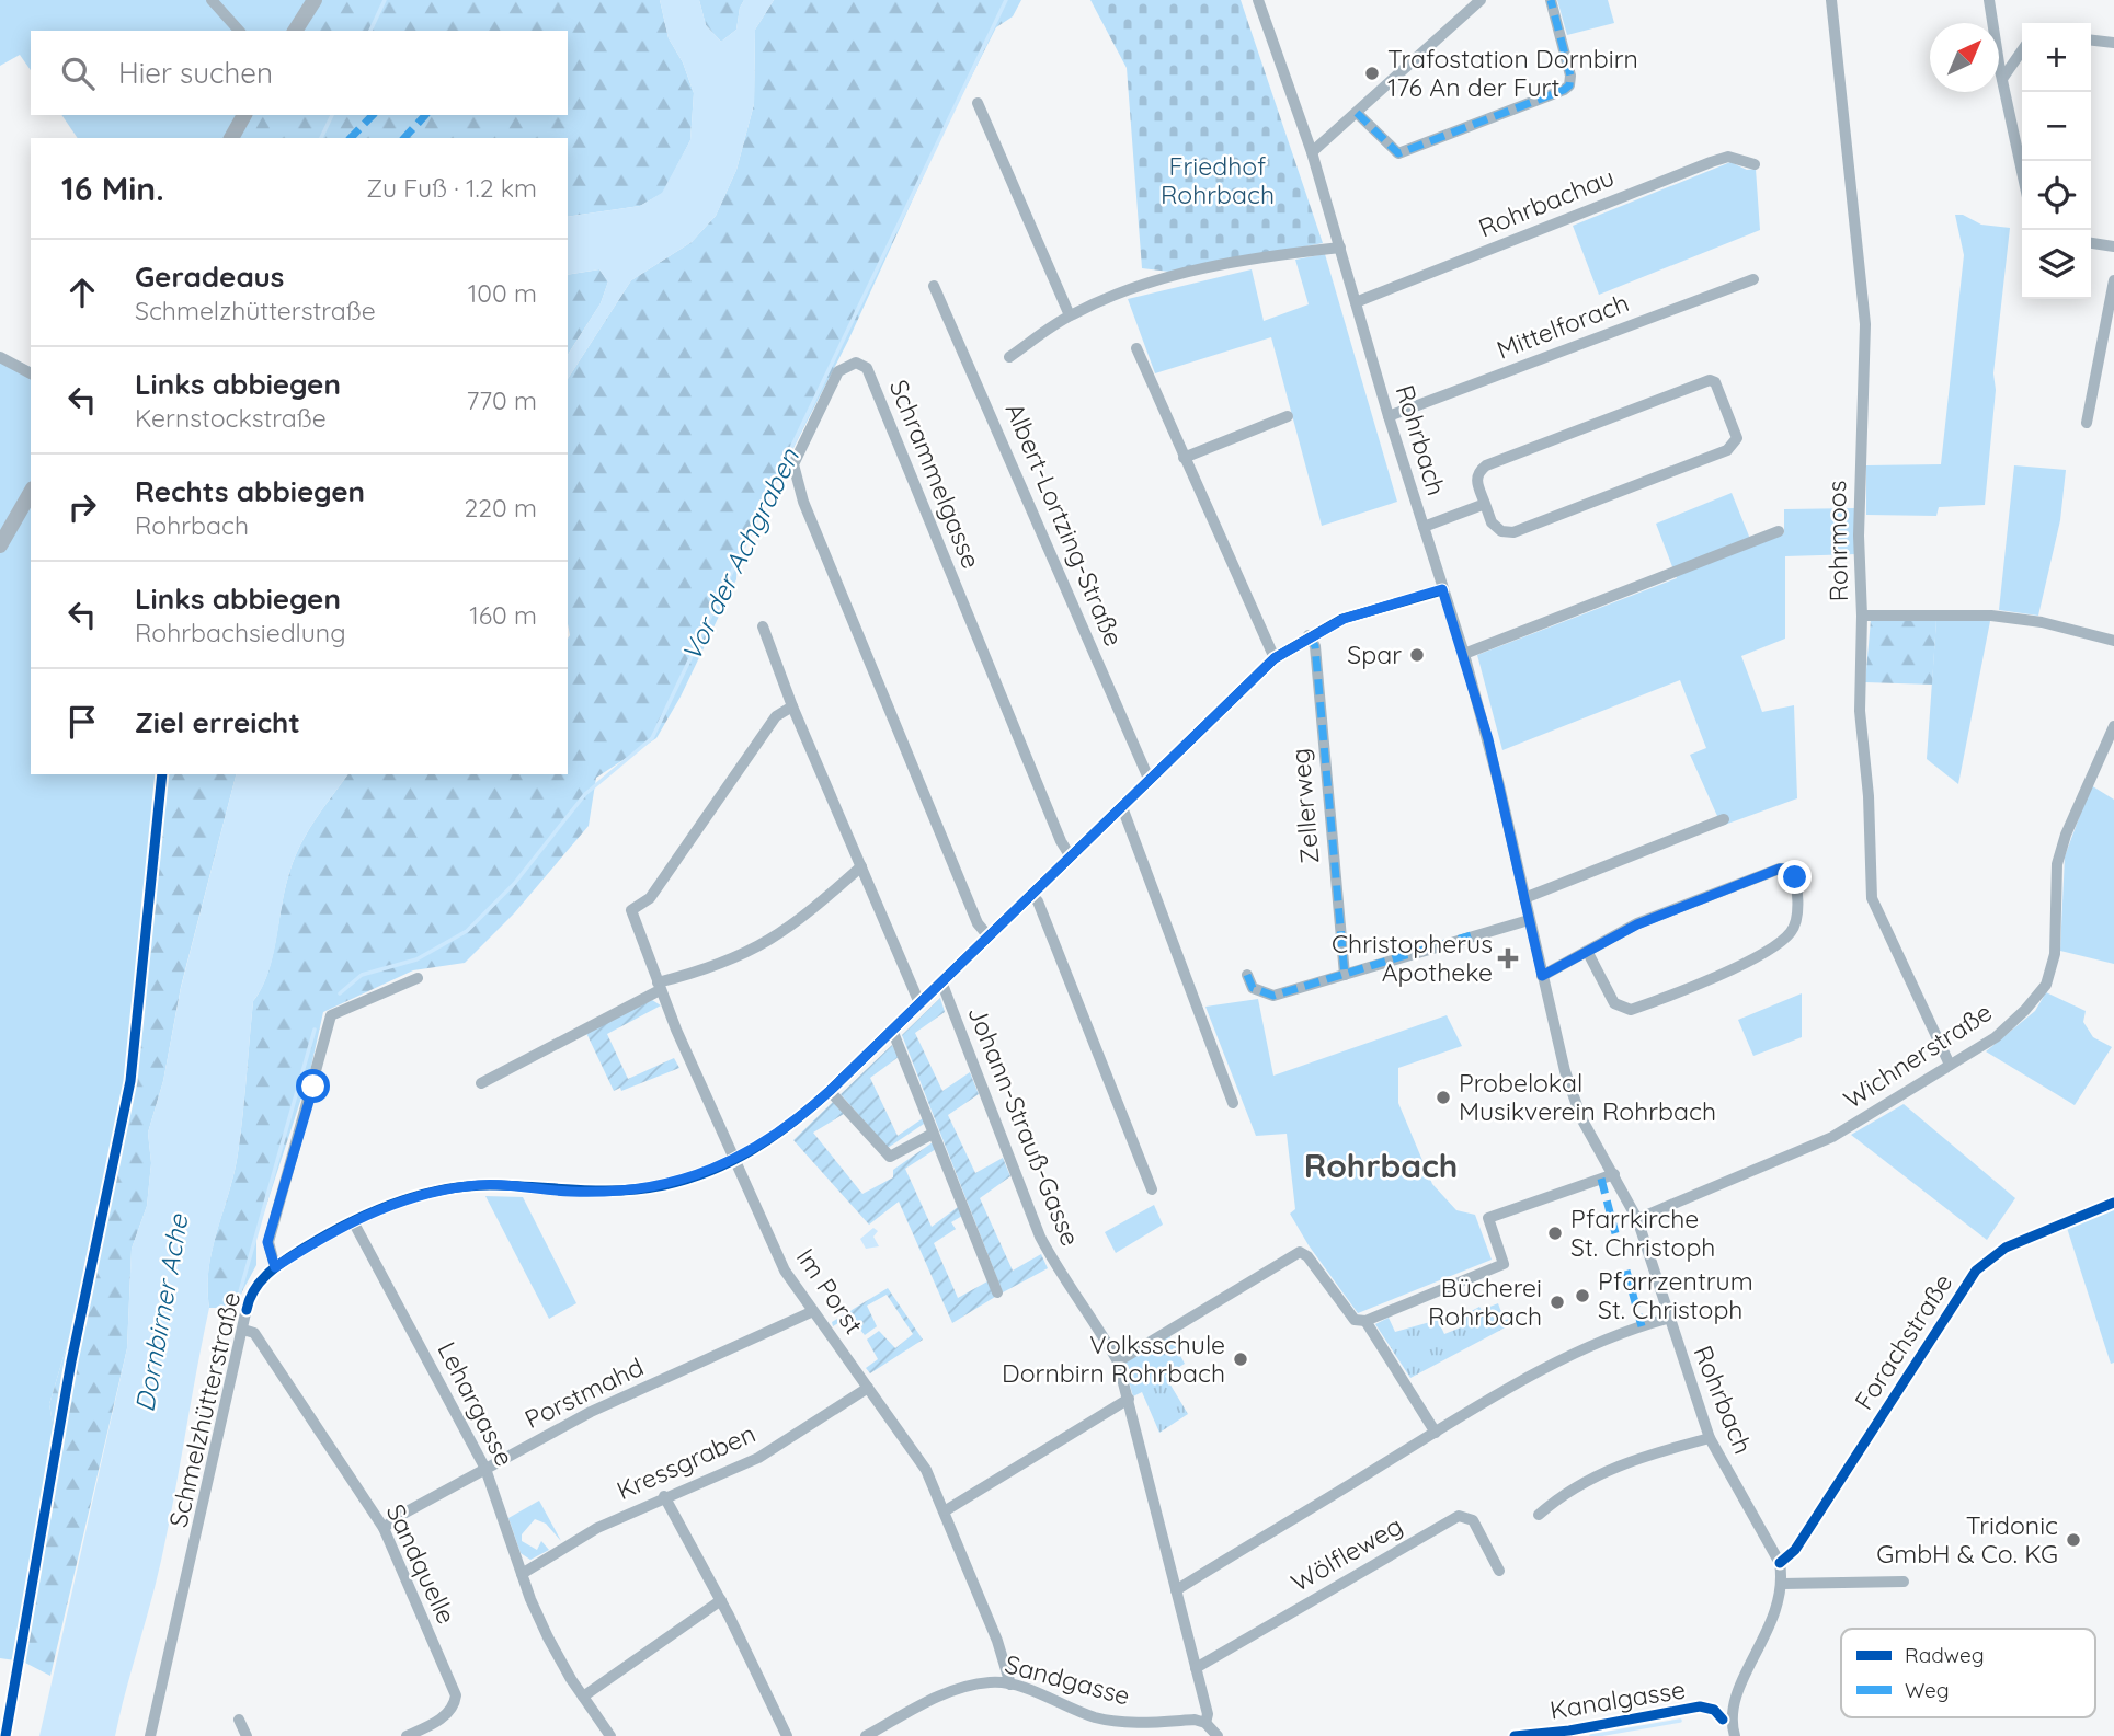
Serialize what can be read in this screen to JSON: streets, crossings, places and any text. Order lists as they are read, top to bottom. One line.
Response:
{"streets":{"street":["Rohrbachau","Mittelforach","Rohrbach","Schrammelgasse","Albert-Lortzing-Straße","Rohrmoos","Zellerweg","Wichnerstraße","Johann-Strauß-Gasse","Im Porst","Forachstraße","Porstmahd","Lehargasse","Schmelzhütterstraße","Kressgraben","Wölfleweg","Sandquelle","Sandgasse"],"cycle path":["Kanalgasse"]},"crossings":[["Rohrbachau","Rohrbach"],["Mittelforach","Rohrbach"],["Rohrbach","Wichnerstraße"],["Rohrbach","Forachstraße"],["Rohrmoos","Wichnerstraße"],["Johann-Strauß-Gasse","Wölfleweg"],["Johann-Strauß-Gasse","Sandgasse"],["Im Porst","Porstmahd"],["Im Porst","Kressgraben"],["Im Porst","Sandgasse"],["Porstmahd","Lehargasse"],["Porstmahd","Sandquelle"],["Lehargasse","Kressgraben"],["Schmelzhütterstraße","Sandquelle"]],"districts":["Rohrbach"],"water":["Vor der Achgraben","Dornbirner Ache"],"parks":["Friedhof Rohrbach"],"places":{"other":["Trafostation Dornbirn 176 An der Furt","Spar","Probelokal Musikverein Rohrbach","Pfarrkirche St. Christoph","Pfarrzentrum St. Christoph","Bücherei Rohrbach","Volksschule Dornbirn Rohrbach","Tridonic GmbH & Co. KG"],"health":["Christopherus Apotheke"]},"legend":["Radweg","Weg"],"north":"top right","page":{"map_buttons":["+","−"],"search":"Hier suchen","heading":["16 Min.","Zu Fuß · 1.2 km"],"list":[["Geradeaus","Schmelzhütterstraße","100 m"],["Links abbiegen","Kernstockstraße","770 m"],["Rechts abbiegen","Rohrbach","220 m"],["Links abbiegen","Rohrbachsiedlung","160 m"],"Ziel erreicht"]}}
